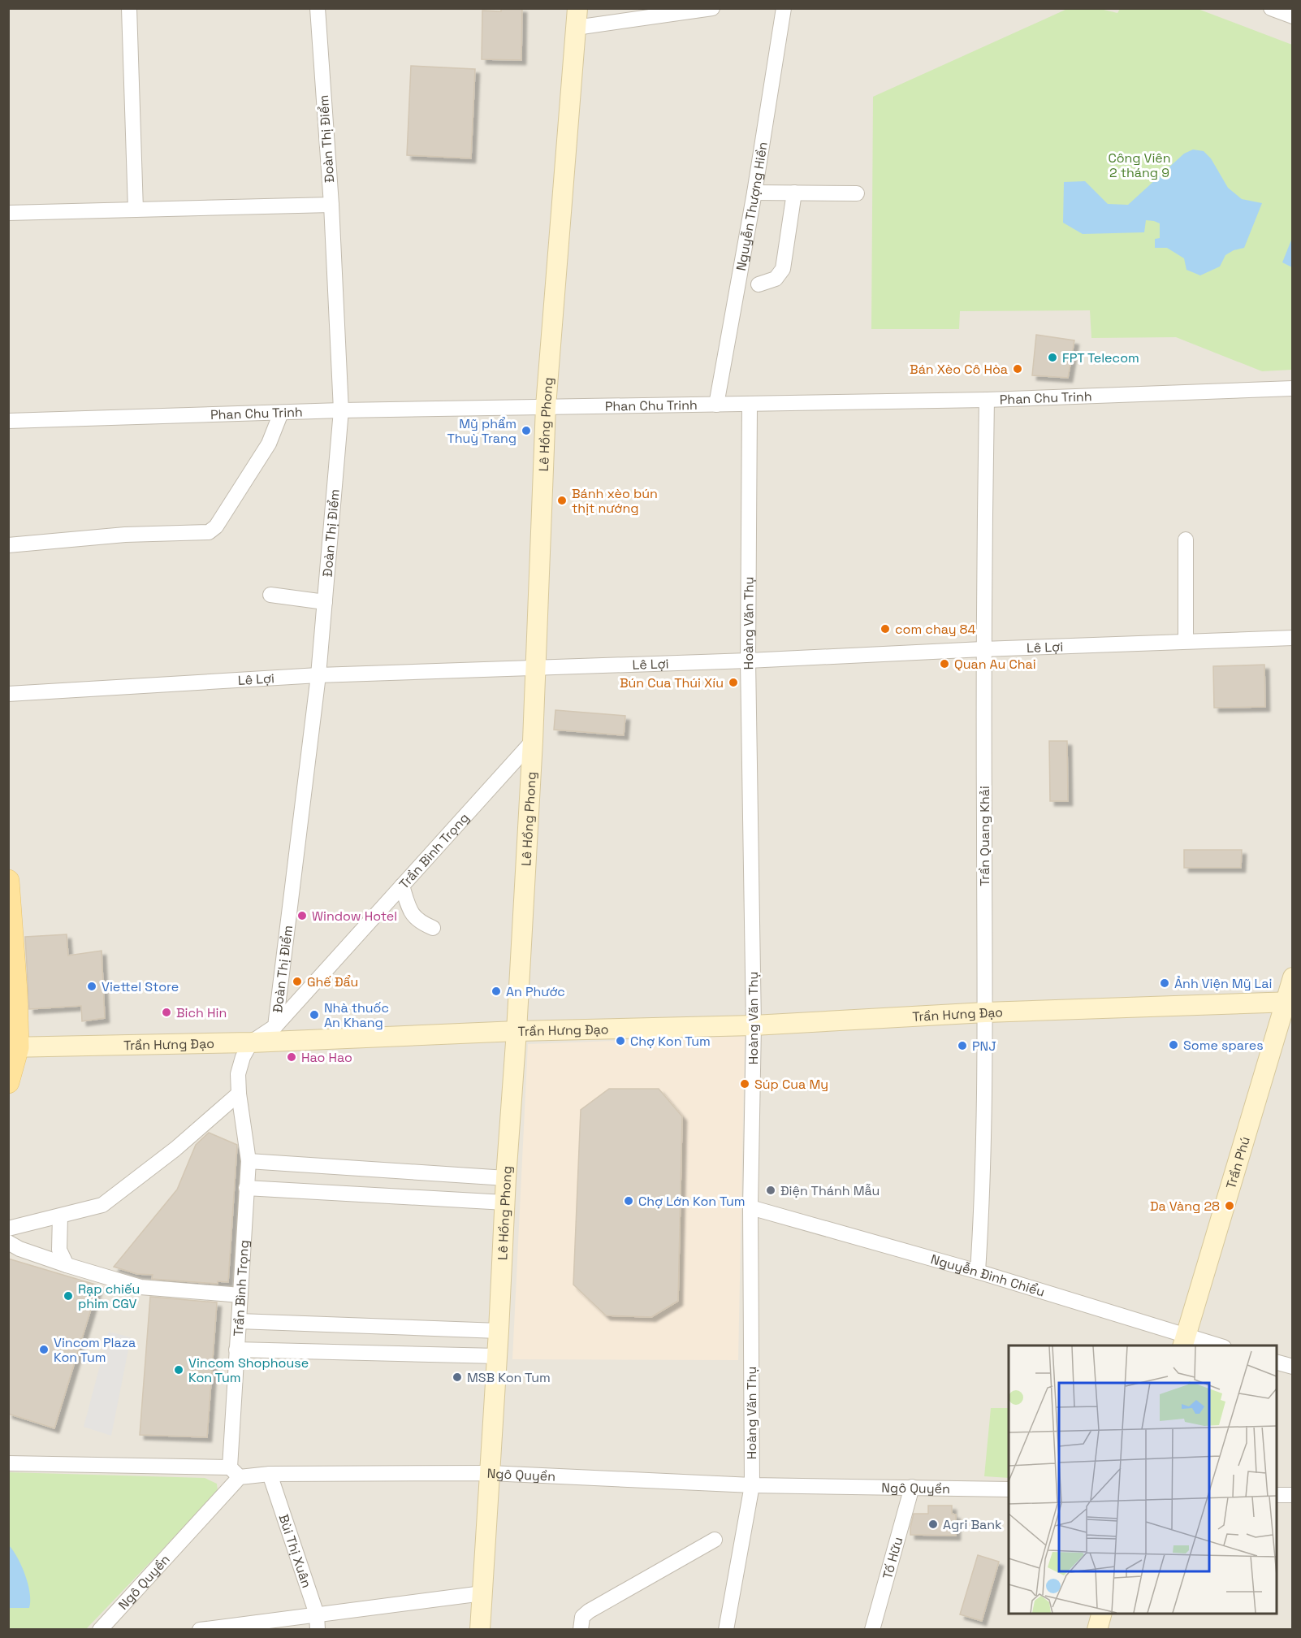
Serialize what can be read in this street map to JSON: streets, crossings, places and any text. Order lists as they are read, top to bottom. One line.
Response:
{"streets":{"street":["Đoàn Thị Điểm","Nguyễn Thượng Hiền","Phan Chu Trinh","Lê Hồng Phong","Hoàng Văn Thụ","Lê Lợi","Trần Quang Khải","Trần Bình Trọng","Trần Hưng Đạo","Trần Phú","Nguyễn Đình Chiểu","Ngô Quyền","Bùi Thị Xuân","Tố Hữu"]},"crossings":[["Đoàn Thị Điểm","Phan Chu Trinh"],["Đoàn Thị Điểm","Lê Lợi"],["Đoàn Thị Điểm","Trần Bình Trọng"],["Đoàn Thị Điểm","Trần Hưng Đạo"],["Nguyễn Thượng Hiền","Phan Chu Trinh"],["Phan Chu Trinh","Lê Hồng Phong"],["Phan Chu Trinh","Hoàng Văn Thụ"],["Phan Chu Trinh","Trần Quang Khải"],["Lê Hồng Phong","Lê Lợi"],["Lê Hồng Phong","Trần Bình Trọng"],["Lê Hồng Phong","Trần Hưng Đạo"],["Lê Hồng Phong","Ngô Quyền"],["Hoàng Văn Thụ","Lê Lợi"],["Hoàng Văn Thụ","Trần Hưng Đạo"],["Hoàng Văn Thụ","Nguyễn Đình Chiểu"],["Hoàng Văn Thụ","Ngô Quyền"],["Lê Lợi","Trần Quang Khải"],["Trần Quang Khải","Trần Hưng Đạo"],["Trần Quang Khải","Nguyễn Đình Chiểu"],["Trần Bình Trọng","Trần Hưng Đạo"],["Trần Bình Trọng","Ngô Quyền"],["Trần Hưng Đạo","Trần Phú"],["Trần Phú","Nguyễn Đình Chiểu"],["Ngô Quyền","Bùi Thị Xuân"],["Ngô Quyền","Tố Hữu"]],"parks":["Công Viên 2 tháng 9"],"places":["FPT Telecom","Bán Xèo Cô Hòa","Mỹ phẩm Thuỳ Trang","Bánh xèo bún thịt nướng","com chay 84","Quan Au Chai","Bún Cua Thúi Xíu","Window Hotel","Ghế Đẩu","Ảnh Viện Mỹ Lai","Viettel Store","An Phước","Bich Hin","Nhà thuốc An Khang","Chợ Kon Tum","Some spares","PNJ","Hao Hao","Súp Cua My","Điện Thánh Mẫu","Chợ Lớn Kon Tum","Da Vàng 28","Rạp chiếu phim CGV","Vincom Plaza Kon Tum","Vincom Shophouse Kon Tum","MSB Kon Tum","Agri Bank"]}
